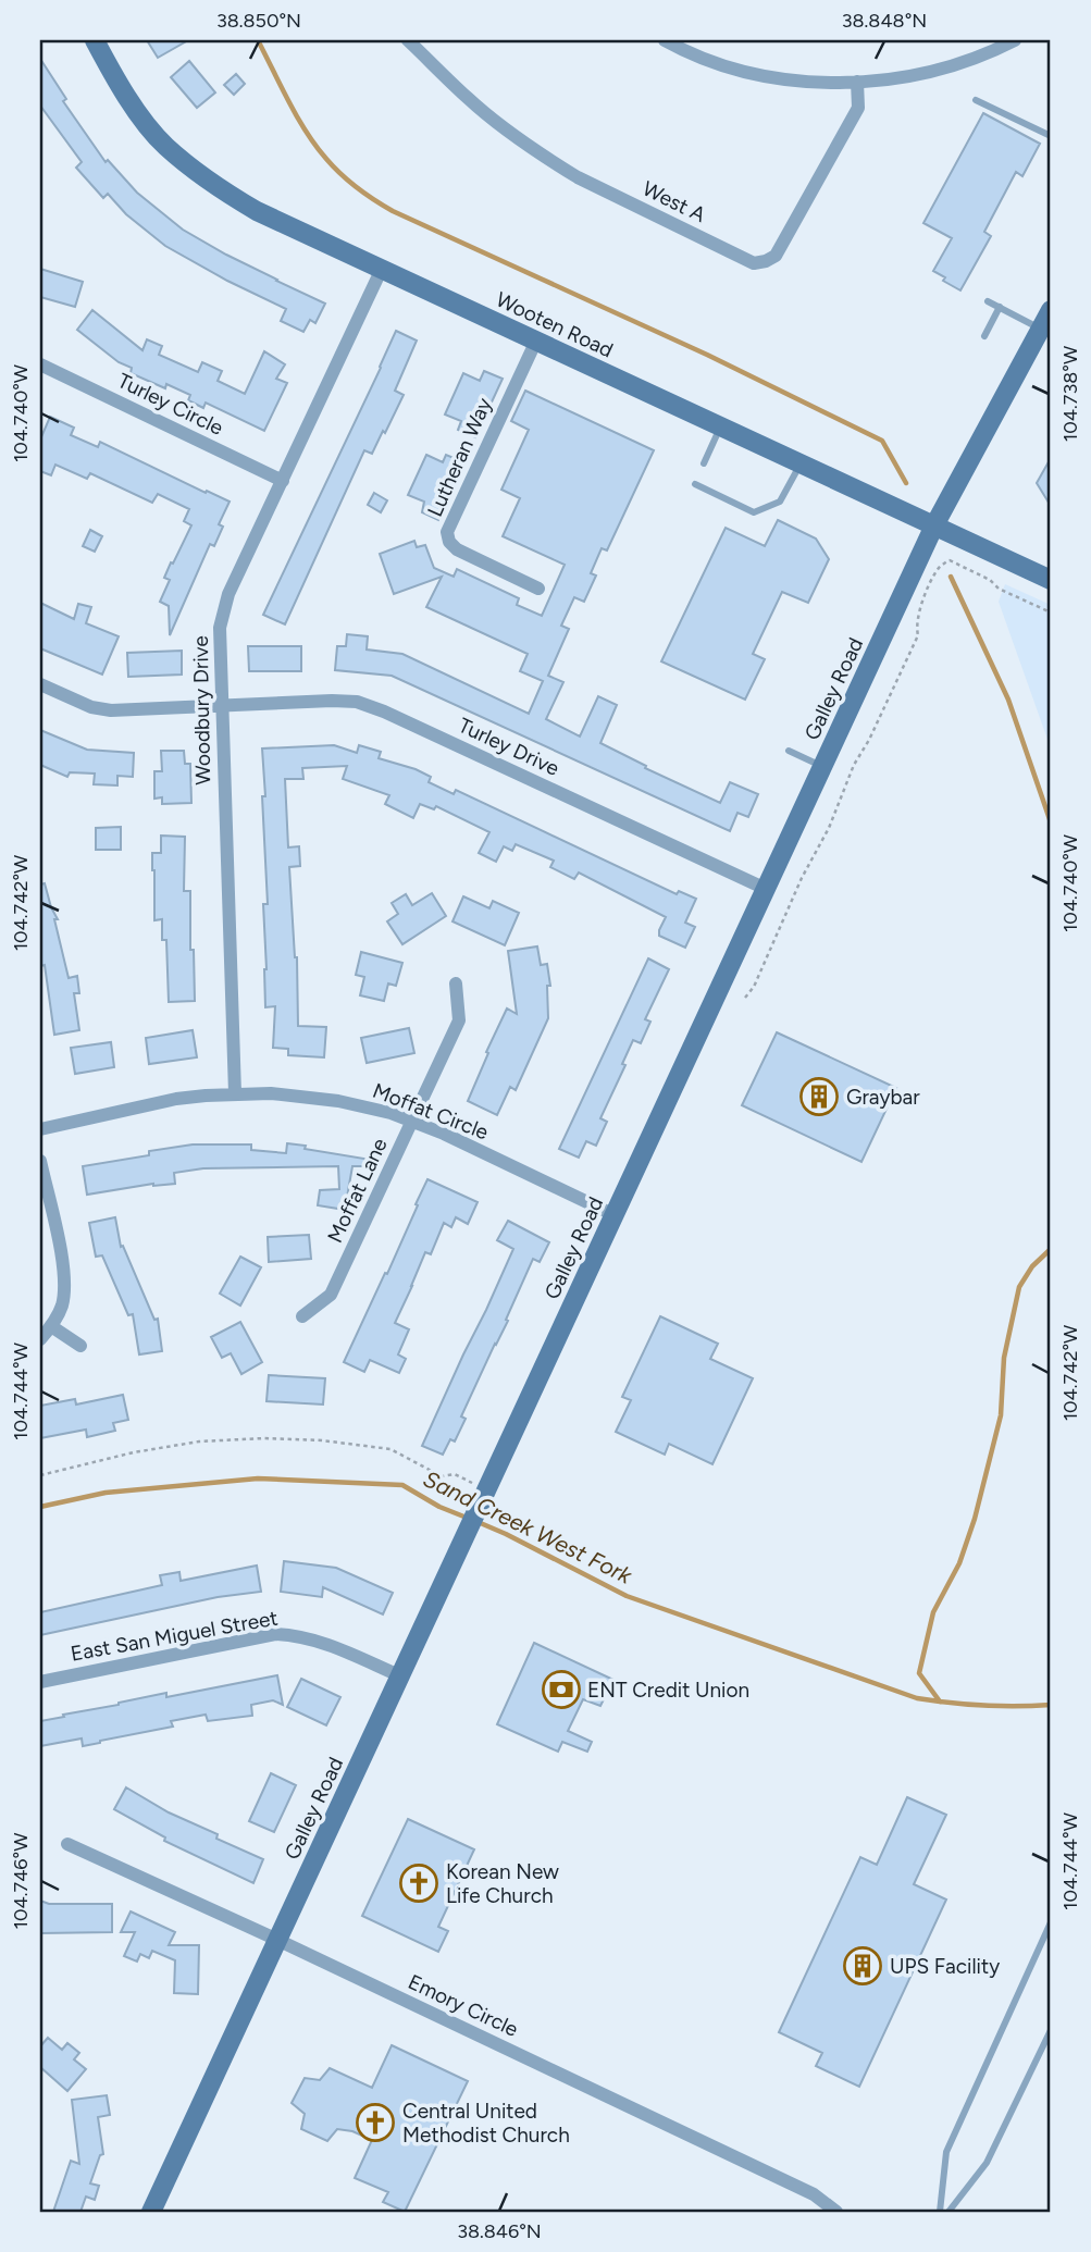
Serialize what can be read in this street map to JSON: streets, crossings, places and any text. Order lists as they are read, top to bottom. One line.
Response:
{"streets":{"main road":["Wooten Road","Galley Road"],"street":["West A","Turley Circle","Lutheran Way","Woodbury Drive","Turley Drive","Moffat Circle","Moffat Lane","East San Miguel Street","Emory Circle"]},"crossings":[["Wooten Road","Lutheran Way"],["Wooten Road","Galley Road"],["Wooten Road","Woodbury Drive"],["Turley Circle","Woodbury Drive"],["Galley Road","Turley Drive"],["Galley Road","Moffat Circle"],["Galley Road","East San Miguel Street"],["Galley Road","Emory Circle"],["Woodbury Drive","Turley Drive"],["Woodbury Drive","Moffat Circle"],["Moffat Circle","Moffat Lane"]],"water":["Sand Creek West Fork"],"places":{"building":["Graybar","UPS Facility"],"bank":["ENT Credit Union"],"church":["Korean New Life Church","Central United Methodist Church"]},"coordinates":["38.850°N","38.848°N","104.738°W","104.740°W","104.742°W","104.744°W","104.746°W","38.846°N"]}
